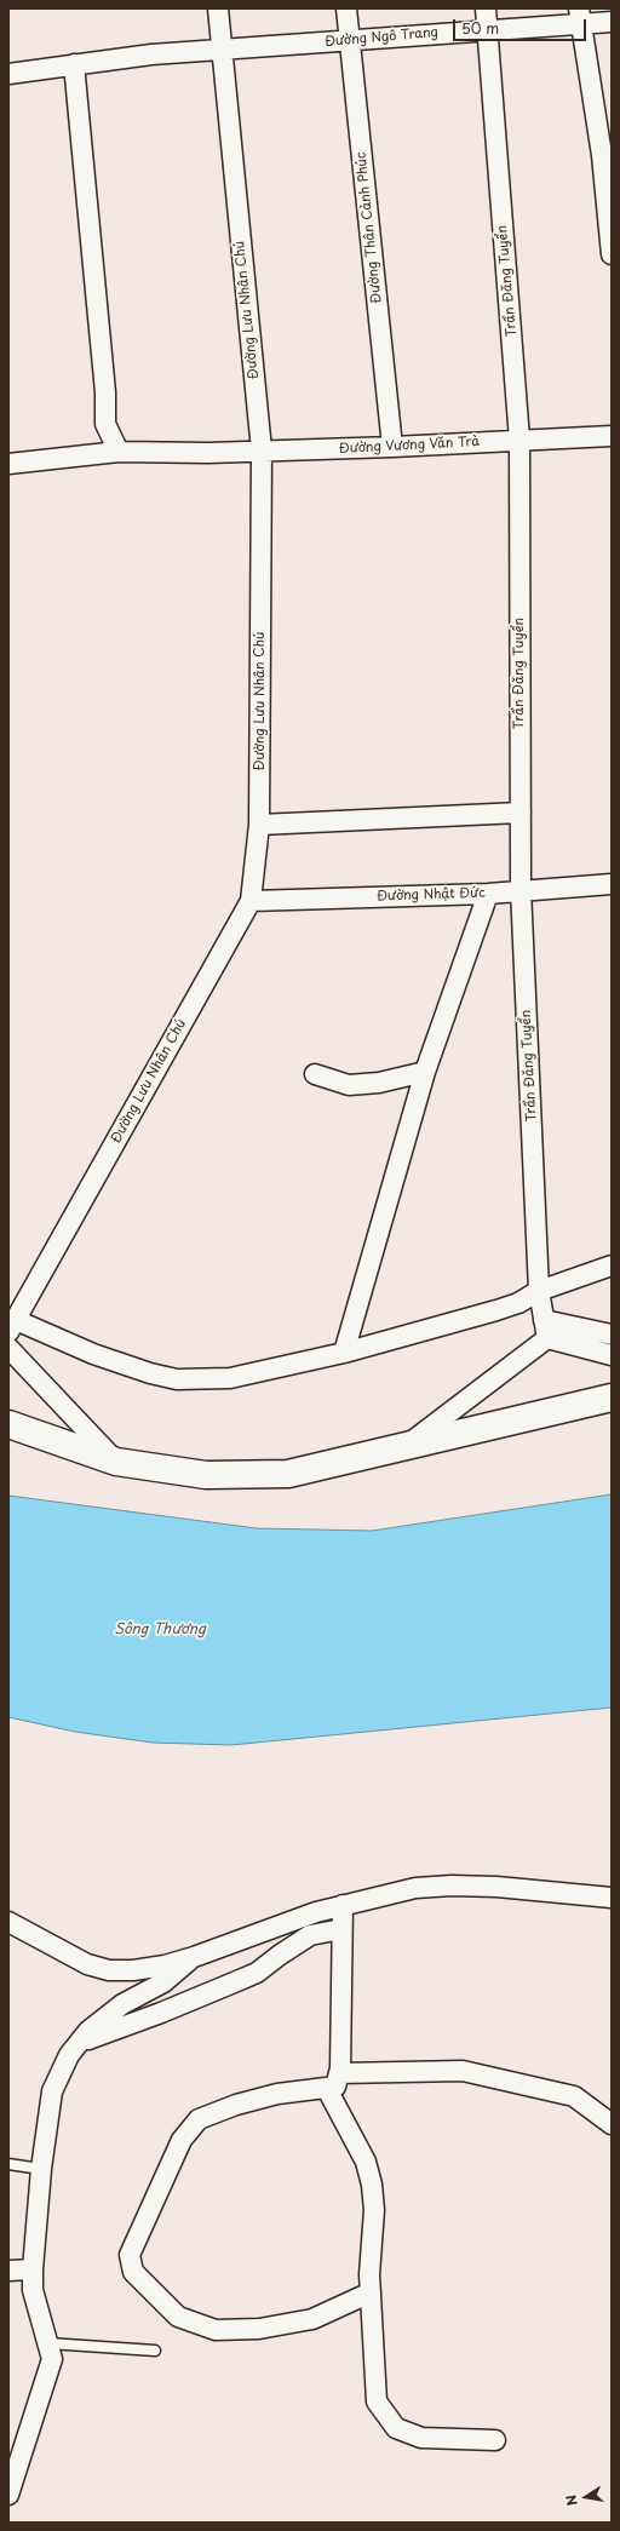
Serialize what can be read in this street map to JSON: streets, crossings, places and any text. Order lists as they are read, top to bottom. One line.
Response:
{"streets":{"street":["Đường Ngô Trang","Đường Thân Cảnh Phúc","Trần Đăng Tuyển","Đường Lưu Nhân Chú","Đường Vương Văn Trà","Đường Nhật Đức"]},"crossings":[["Đường Ngô Trang","Đường Thân Cảnh Phúc"],["Đường Ngô Trang","Trần Đăng Tuyển"],["Đường Ngô Trang","Đường Lưu Nhân Chú"],["Đường Thân Cảnh Phúc","Đường Vương Văn Trà"],["Trần Đăng Tuyển","Đường Vương Văn Trà"],["Trần Đăng Tuyển","Đường Nhật Đức"],["Đường Lưu Nhân Chú","Đường Vương Văn Trà"],["Đường Lưu Nhân Chú","Đường Nhật Đức"]],"water":["Sông Thương"],"scale_bar":"50 m","north":"left"}
